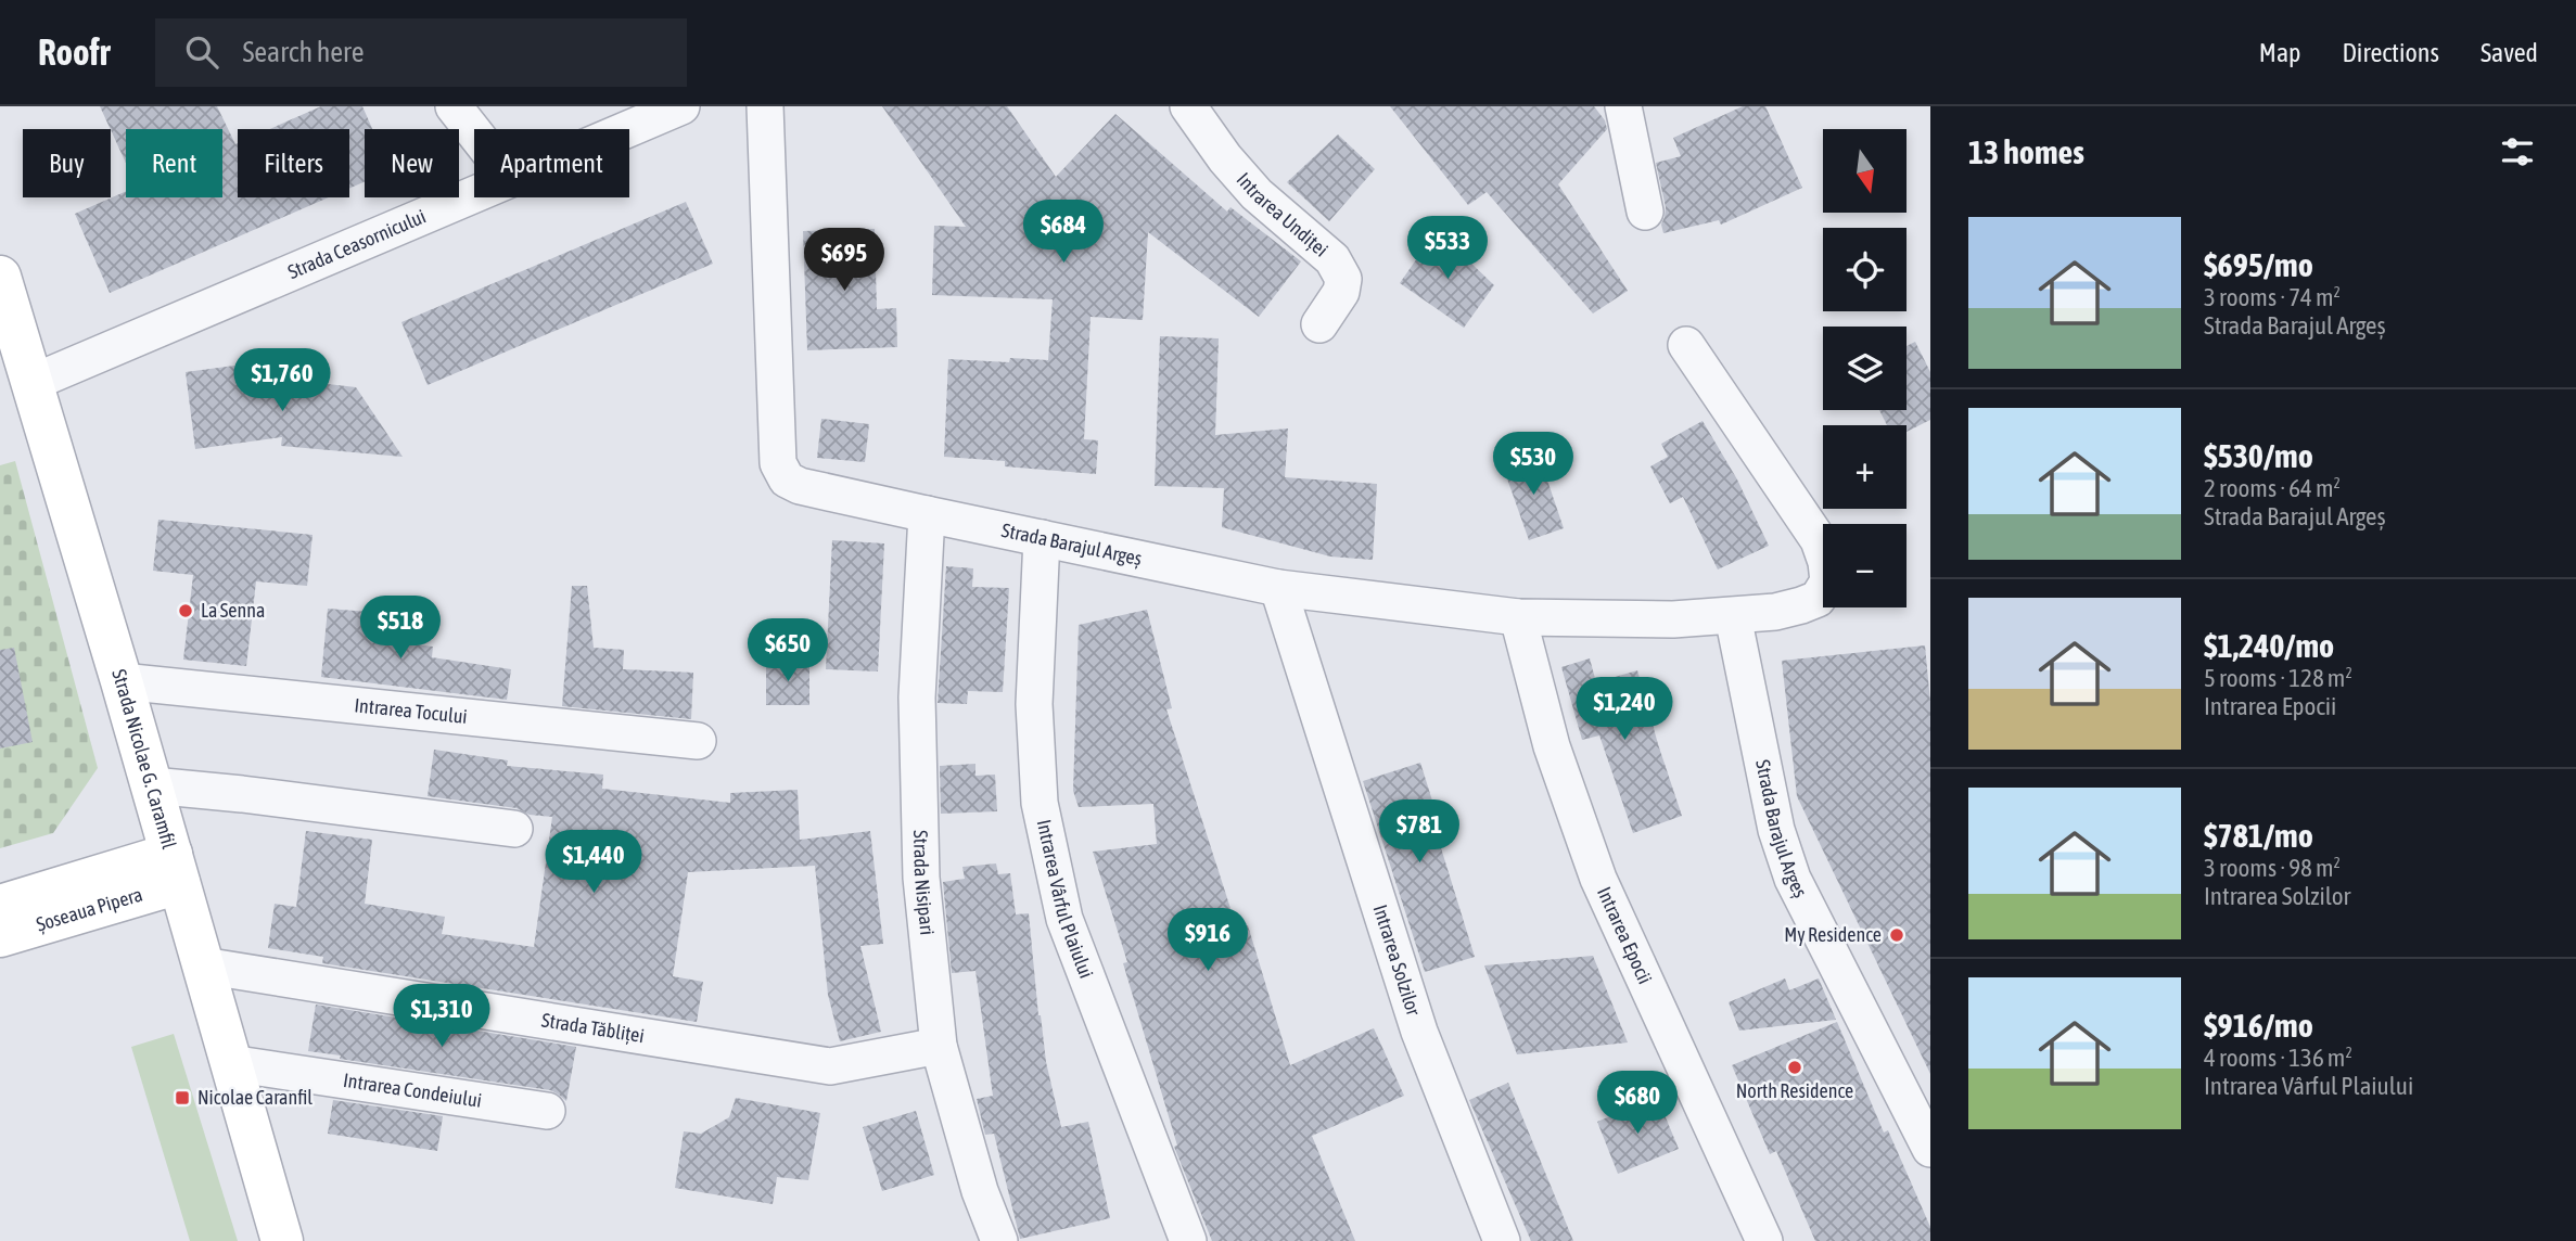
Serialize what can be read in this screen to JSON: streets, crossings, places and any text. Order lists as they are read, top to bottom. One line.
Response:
{"streets":{"main road":["Strada Nicolae G. Caramfil","Șoseaua Pipera"],"street":["Intrarea Undiței","Strada Ceasornicului","Strada Barajul Argeș","Intrarea Tocului","Strada Nisipari","Intrarea Vârful Plaiului","Intrarea Epocii","Intrarea Solzilor","Strada Tăbliței","Intrarea Condeiului"]},"crossings":[["Strada Ceasornicului","Strada Nicolae G. Caramfil"],["Strada Barajul Argeș","Strada Nisipari"],["Strada Barajul Argeș","Intrarea Vârful Plaiului"],["Strada Barajul Argeș","Intrarea Epocii"],["Strada Barajul Argeș","Intrarea Solzilor"],["Intrarea Tocului","Strada Nicolae G. Caramfil"],["Strada Nicolae G. Caramfil","Șoseaua Pipera"],["Strada Nicolae G. Caramfil","Strada Tăbliței"],["Strada Nicolae G. Caramfil","Intrarea Condeiului"],["Strada Nisipari","Strada Tăbliței"]],"places":{"other":["La Senna","My Residence","North Residence"],"transit":["Nicolae Caranfil"]},"north":"bottom","page":{"header":"Roofr","search":"Search here","nav":["Map","Directions","Saved"],"heading":"13 homes","map_buttons":["+","−"],"chip":["Buy","Rent","Filters","New","Apartment"],"list":[{"name":"$695/mo","note":"3 rooms · 74 m² · Strada Barajul Argeș"},{"name":"$530/mo","note":"2 rooms · 64 m² · Strada Barajul Argeș"},{"name":"$1,240/mo","note":"5 rooms · 128 m² · Intrarea Epocii"},{"name":"$781/mo","note":"3 rooms · 98 m² · Intrarea Solzilor"},{"name":"$916/mo","note":"4 rooms · 136 m² · Intrarea Vârful Plaiului"}],"price":["$684","$533","$695","$1,760","$530","$518","$650","$1,240","$781","$1,440","$916","$1,310","$680"]}}
